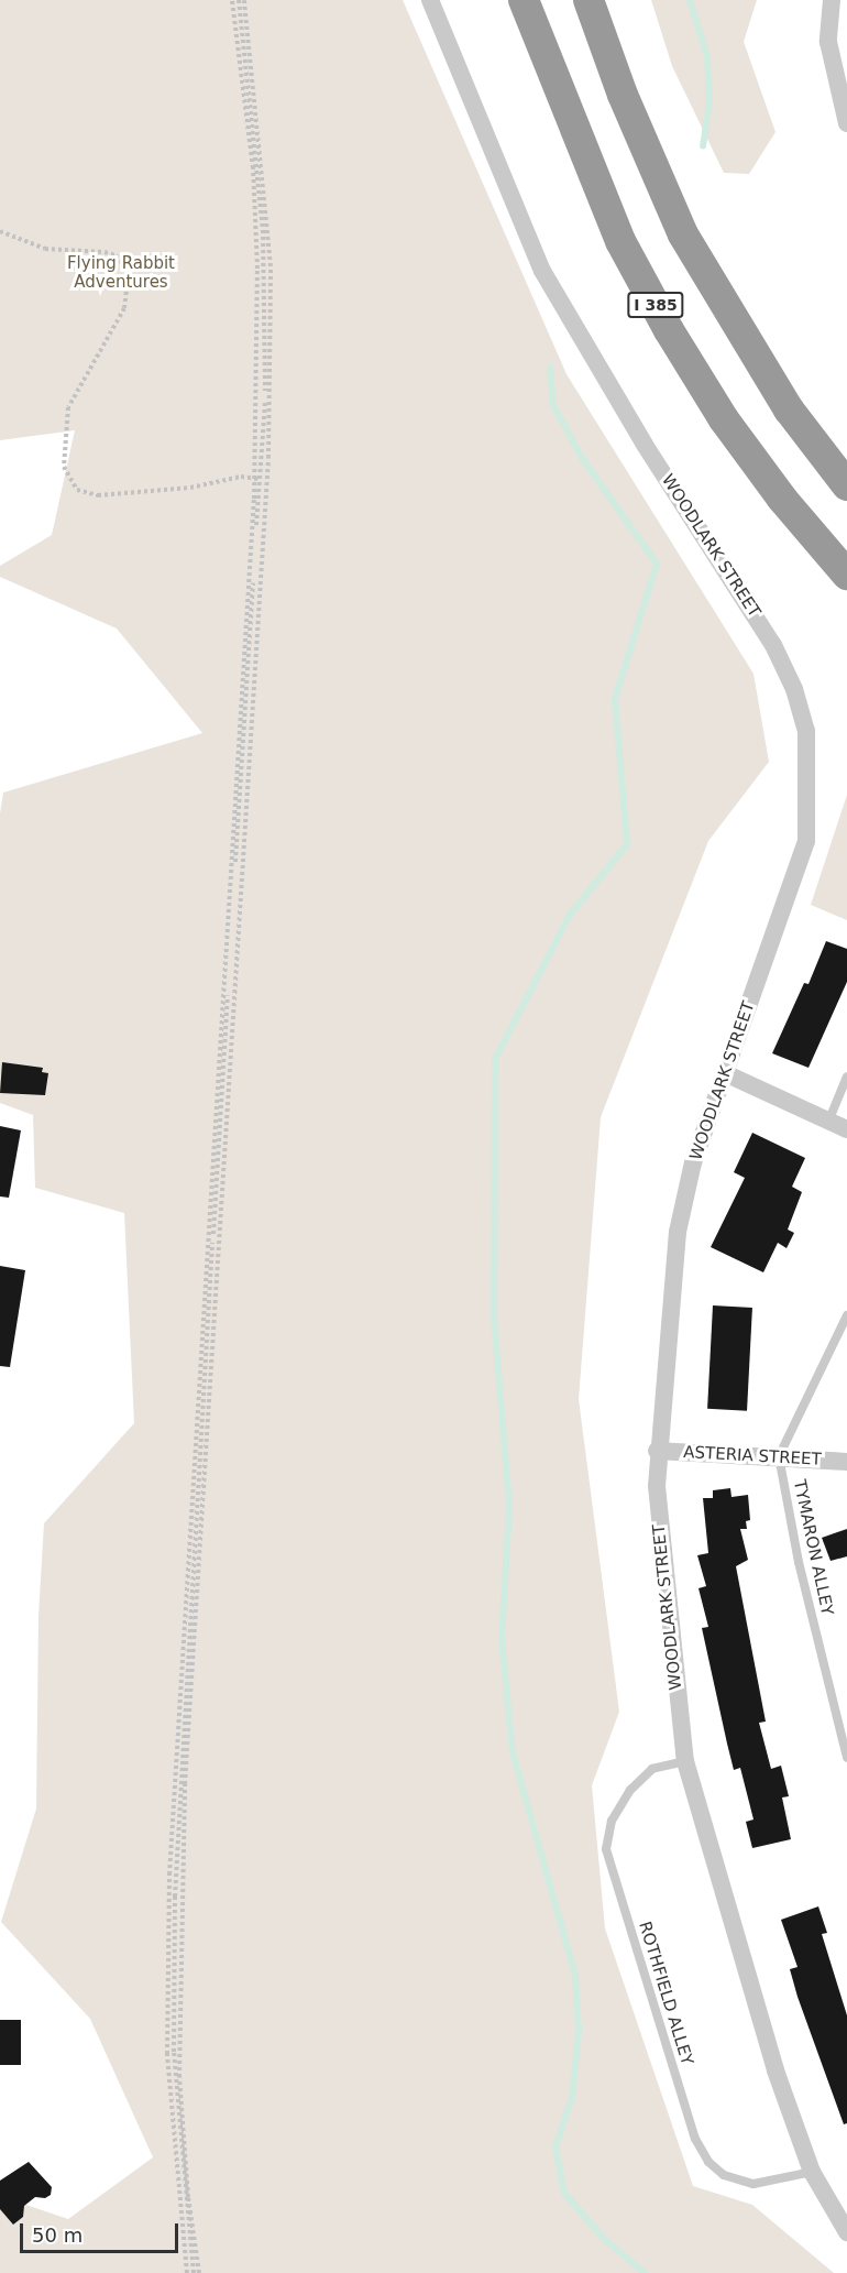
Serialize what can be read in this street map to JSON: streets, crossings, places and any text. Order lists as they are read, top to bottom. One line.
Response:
{"streets":{"highway":["I 385"],"street":["WOODLARK STREET","ASTERIA STREET"],"lane":["TYMARON ALLEY","ROTHFIELD ALLEY"]},"crossings":[["WOODLARK STREET","ASTERIA STREET"],["WOODLARK STREET","ROTHFIELD ALLEY"],["ASTERIA STREET","TYMARON ALLEY"]],"parks":["Flying Rabbit Adventures"],"scale_bar":"50 m"}
